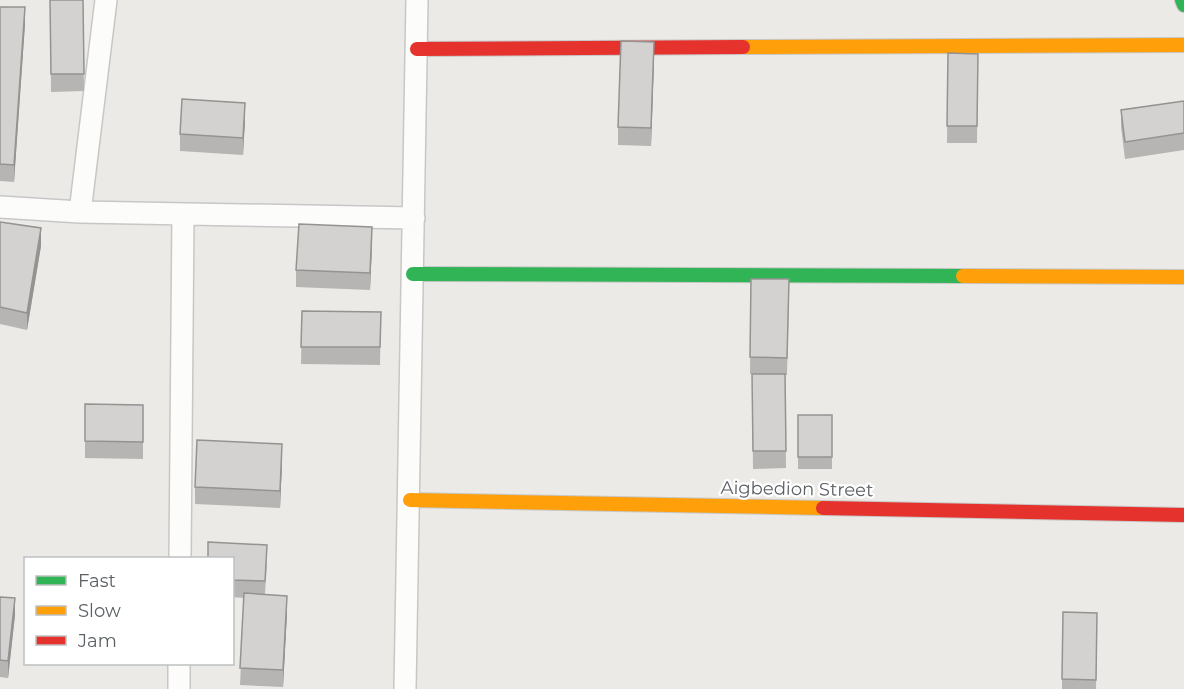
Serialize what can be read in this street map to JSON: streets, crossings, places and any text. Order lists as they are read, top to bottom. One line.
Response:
{"streets":{"street":["Aigbedion Street"]},"legend":["Fast","Slow","Jam"]}
